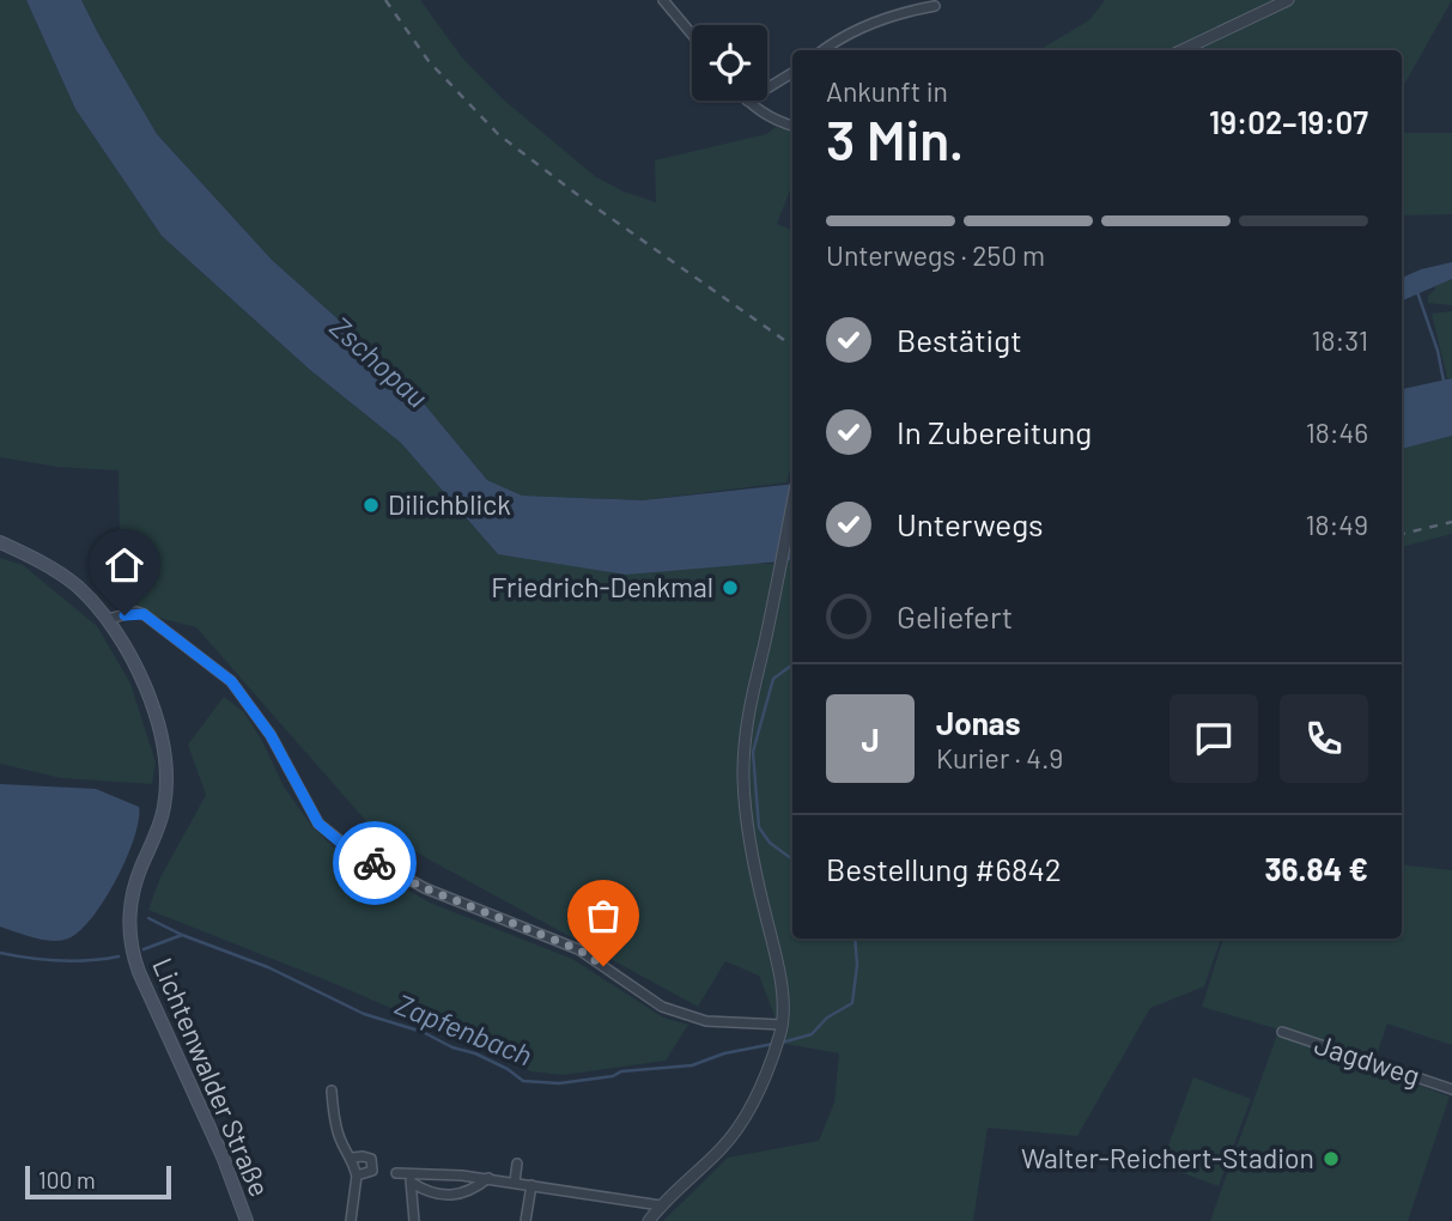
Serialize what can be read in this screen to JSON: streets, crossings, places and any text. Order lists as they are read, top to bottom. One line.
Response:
{"streets":{"main road":["Lichtenwalder Straße"],"street":["Jagdweg"]},"water":["Zschopau","Zapfenbach"],"places":["Dilichblick","Friedrich-Denkmal","Walter-Reichert-Stadion"],"scale_bar":"100 m","page":{"heading":["3 Min.","Ankunft in","19:02–19:07"],"panel":["Jonas","Kurier · 4.9","Bestellung #6842","36.84 €"],"bar":"Unterwegs · 250 m","list":[["Bestätigt","18:31"],["In Zubereitung","18:46"],["Unterwegs","18:49"],"Geliefert"],"round":"J","scale":"100 m"}}
